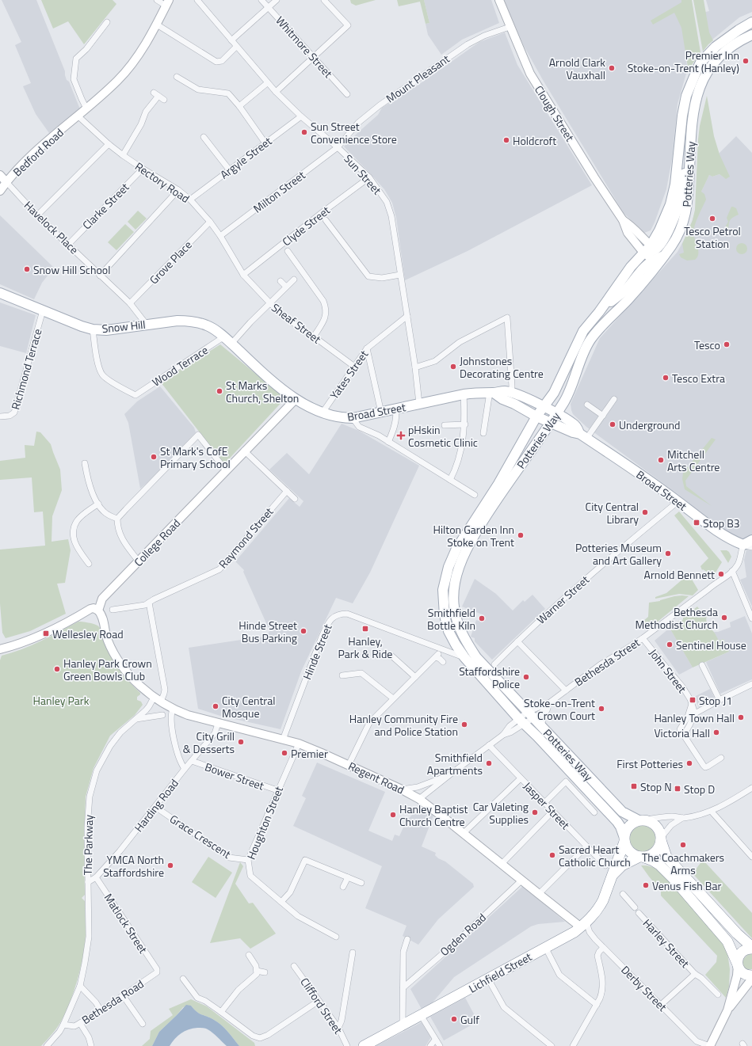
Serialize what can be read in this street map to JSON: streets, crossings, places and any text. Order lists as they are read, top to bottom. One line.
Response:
{"streets":{"highway":["Lichfield Street"],"main road":["Potteries Way","Snow Hill","Broad Street"],"street":["Whitmore Street","Mount Pleasant","Clough Street","Bedford Road","Argyle Street","Sun Street","Rectory Road","Milton Street","Clarke Street","Clyde Street","Havelock Place","Grove Place","Sheaf Street","Wood Terrace","Richmond Terrace","Yates Street","Raymond Street","College Road","Warner Street","Hinde Street","Bethesda Street","John Street","Bower Street","Regent Road","Harding Road","Jasper Street","Houghton Street","Grace Crescent","The Parkway","Matlock Street","Ogden Road","Harley Street","Derby Street","Bethesda Road","Clifford Street"]},"crossings":[["Mount Pleasant","Clough Street"],["Mount Pleasant","Sun Street"],["Mount Pleasant","Milton Street"],["Clough Street","Potteries Way"],["Bedford Road","Rectory Road"],["Bedford Road","Havelock Place"],["Argyle Street","Sun Street"],["Argyle Street","Rectory Road"],["Sun Street","Milton Street"],["Sun Street","Clyde Street"],["Sun Street","Yates Street"],["Sun Street","Broad Street"],["Potteries Way","Broad Street"],["Potteries Way","Hinde Street"],["Potteries Way","Bethesda Street"],["Potteries Way","Lichfield Street"],["Rectory Road","Milton Street"],["Rectory Road","Clarke Street"],["Rectory Road","Clyde Street"],["Rectory Road","Grove Place"],["Rectory Road","Sheaf Street"],["Clarke Street","Havelock Place"],["Clyde Street","Sheaf Street"],["Havelock Place","Grove Place"],["Havelock Place","Snow Hill"],["Sheaf Street","Wood Terrace"],["Sheaf Street","Yates Street"],["Snow Hill","Wood Terrace"],["Snow Hill","Richmond Terrace"],["Snow Hill","Broad Street"],["Wood Terrace","Broad Street"],["Yates Street","Broad Street"],["Broad Street","College Road"],["Broad Street","Warner Street"],["Broad Street","Bethesda Street"],["College Road","Regent Road"],["Hinde Street","Regent Road"],["Bethesda Street","John Street"],["Bethesda Street","Jasper Street"],["Bower Street","Harding Road"],["Bower Street","Houghton Street"],["Regent Road","Harding Road"],["Regent Road","Houghton Street"],["Regent Road","The Parkway"],["Regent Road","Ogden Road"],["Regent Road","Lichfield Street"],["Regent Road","Derby Street"],["Harding Road","Grace Crescent"],["Harding Road","The Parkway"],["Harding Road","Matlock Street"],["Houghton Street","Grace Crescent"],["The Parkway","Bethesda Road"],["Matlock Street","Bethesda Road"],["Harley Street","Derby Street"],["Lichfield Street","Derby Street"]],"parks":["Hanley Park"],"places":{"other":["Premier Inn Stoke-on-Trent (Hanley)","Arnold Clark Vauxhall","Sun Street Convenience Store","Holdcroft","Tesco Petrol Station","Snow Hill School","Tesco","Johnstones Decorating Centre","Tesco Extra","St Marks Church, Shelton","Underground","St Mark's CofE Primary School","Mitchell Arts Centre","City Central Library","Hilton Garden Inn Stoke on Trent","Potteries Museum and Art Gallery","Arnold Bennett","Bethesda Methodist Church","Smithfield Bottle Kiln","Hinde Street Bus Parking","Sentinel House","Hanley Park Crown Green Bowls Club","Staffordshire Police","City Central Mosque","Stoke-on-Trent Crown Court","Hanley Town Hall","Hanley Community Fire and Police Station","Victoria Hall","City Grill & Desserts","Premier","Smithfield Apartments","First Potteries","Car Valeting Supplies","Hanley Baptist Church Centre","The Coachmakers Arms","Sacred Heart Catholic Church","YMCA North Staffordshire","Venus Fish Bar","Gulf"],"health":["pHskin Cosmetic Clinic"],"transit":["Stop B3","Hanley, Park & Ride","Wellesley Road","Stop J1","Stop N","Stop D"]}}
